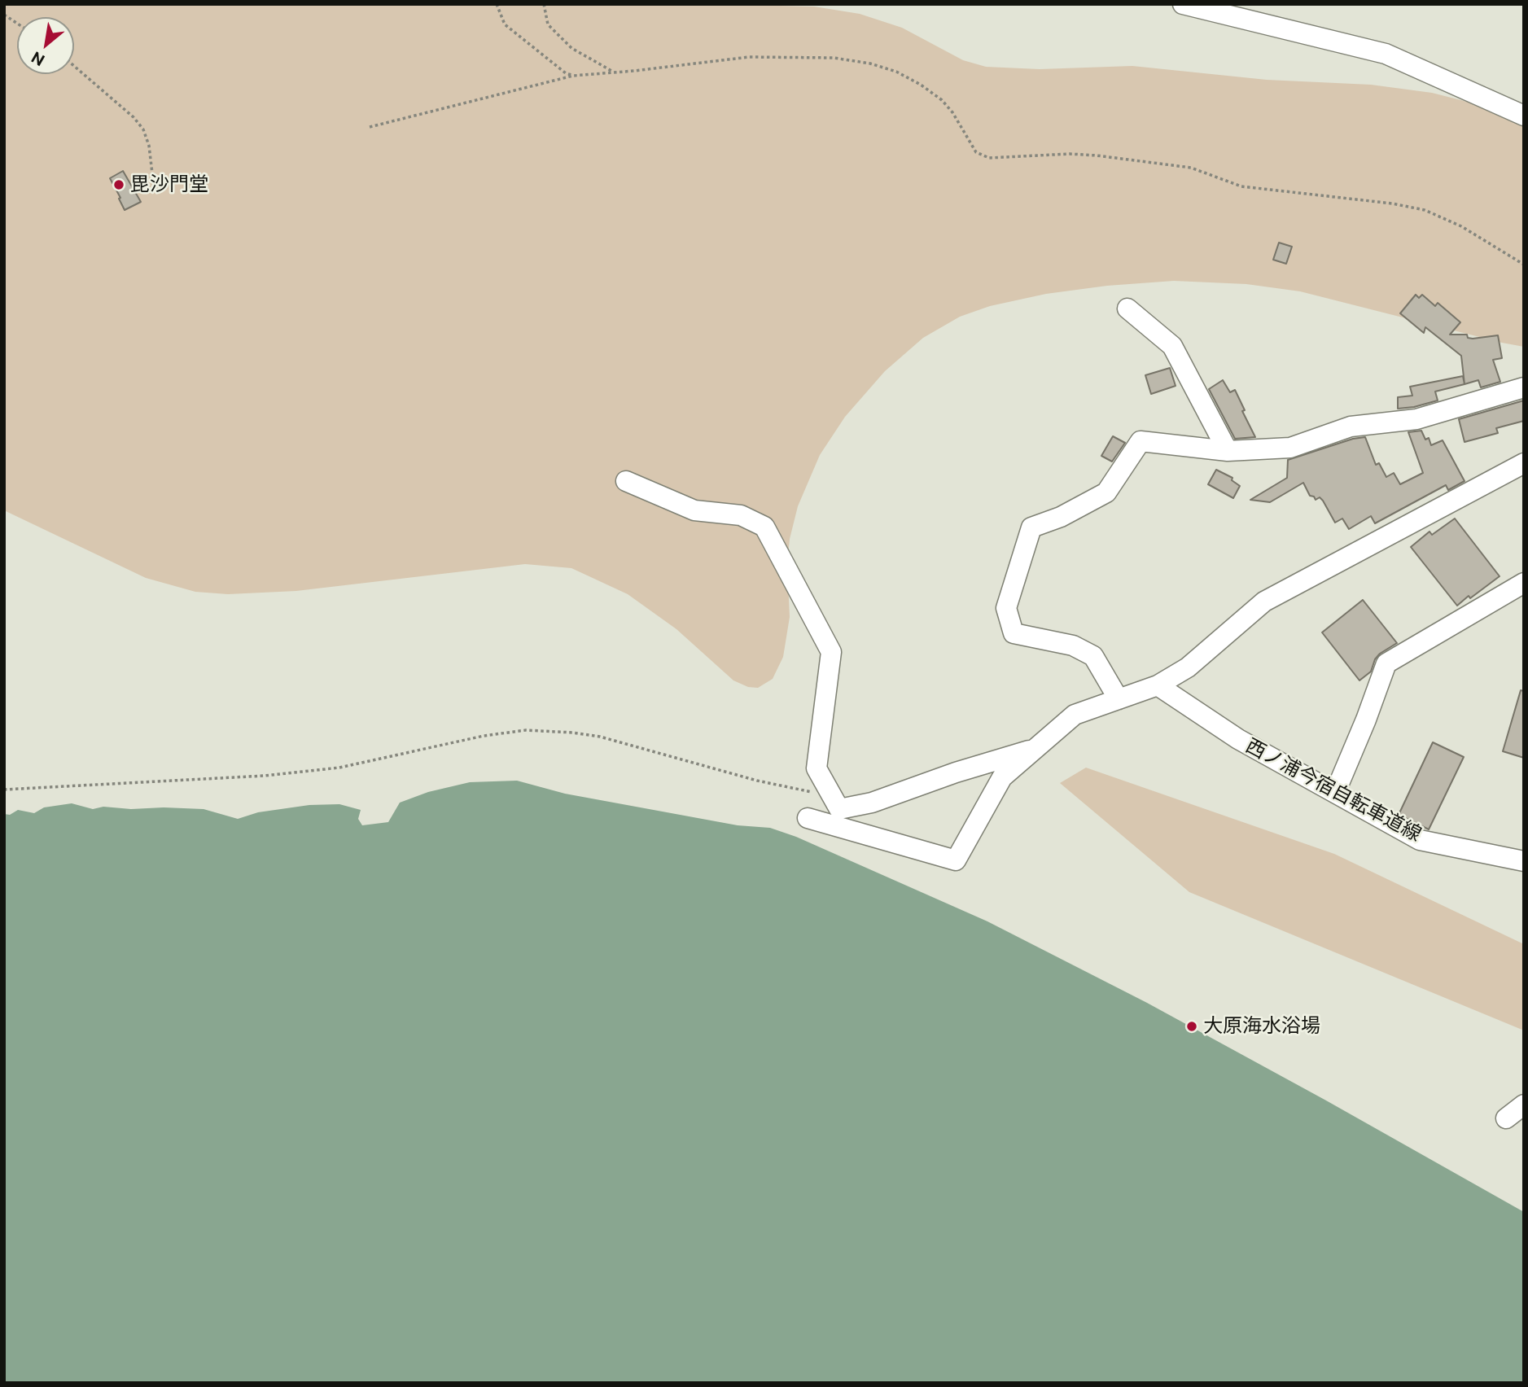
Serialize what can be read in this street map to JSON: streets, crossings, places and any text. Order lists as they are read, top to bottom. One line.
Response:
{"streets":{"street":["西ノ浦今宿自転車道線"]},"places":["毘沙門堂","大原海水浴場"],"north":"bottom left"}
